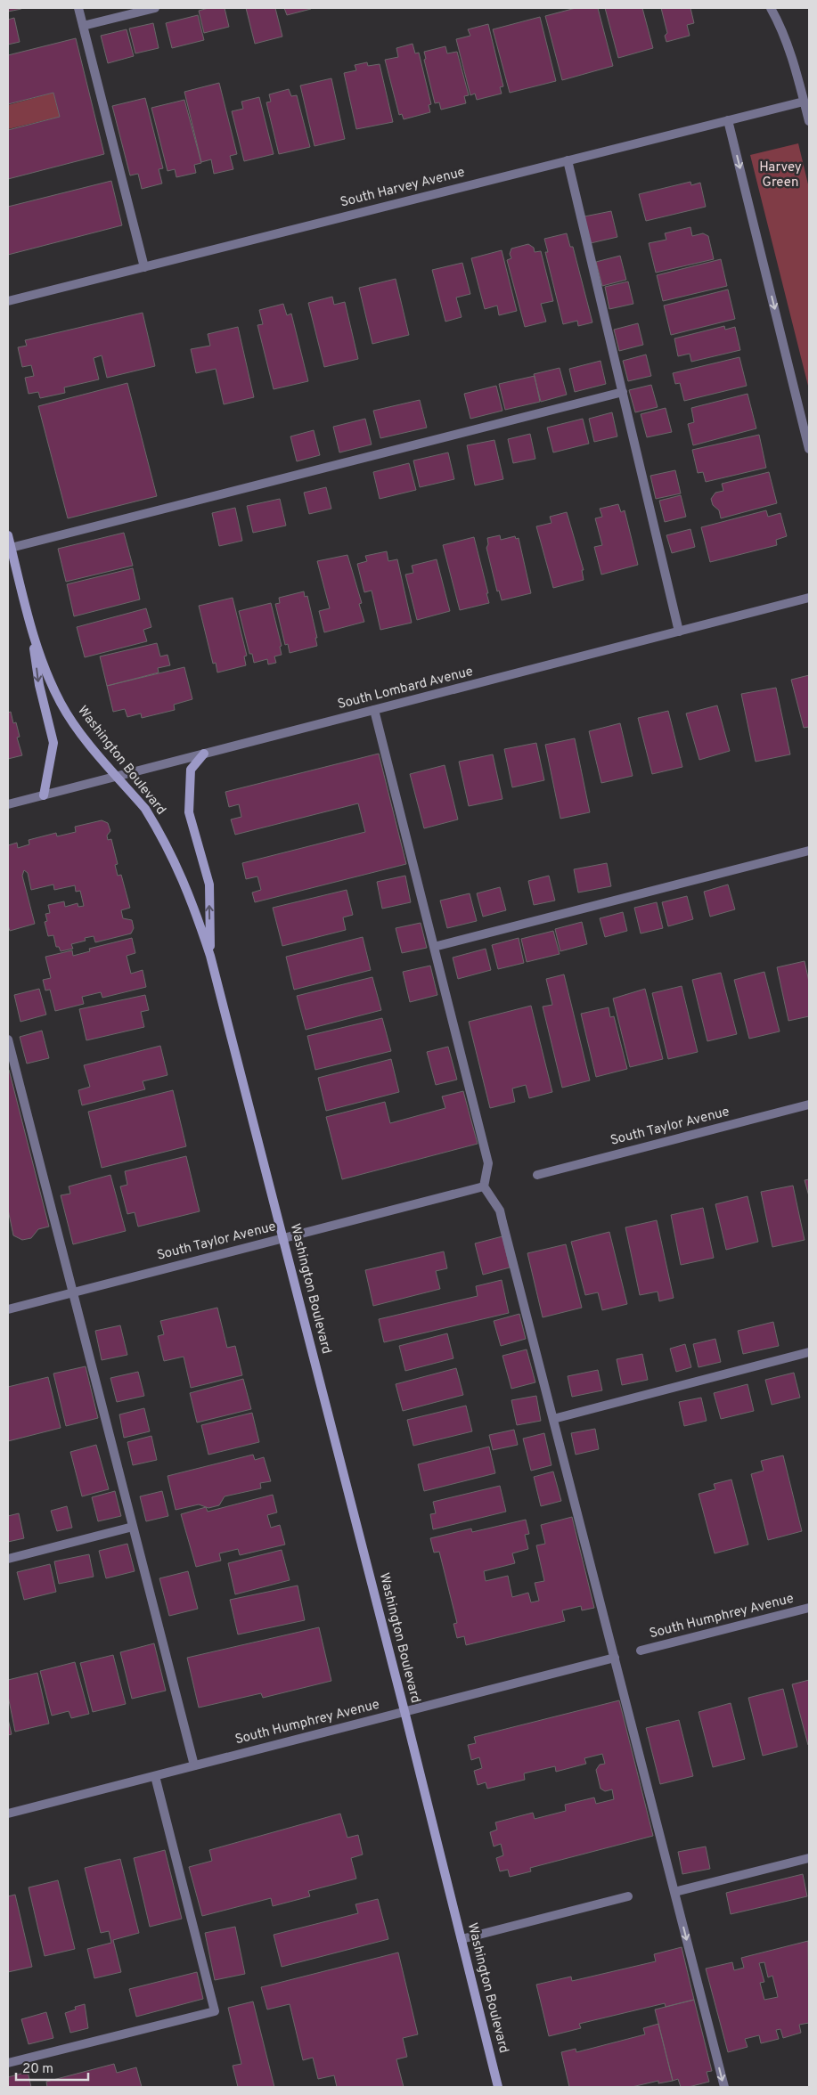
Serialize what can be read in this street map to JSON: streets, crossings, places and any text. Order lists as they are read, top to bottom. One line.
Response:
{"streets":{"street":["South Harvey Avenue","South Lombard Avenue","Washington Boulevard","South Taylor Avenue","South Humphrey Avenue"]},"crossings":[["South Lombard Avenue","Washington Boulevard"],["Washington Boulevard","South Taylor Avenue"],["Washington Boulevard","South Humphrey Avenue"]],"parks":["Harvey Green"],"scale_bar":"20 m"}
